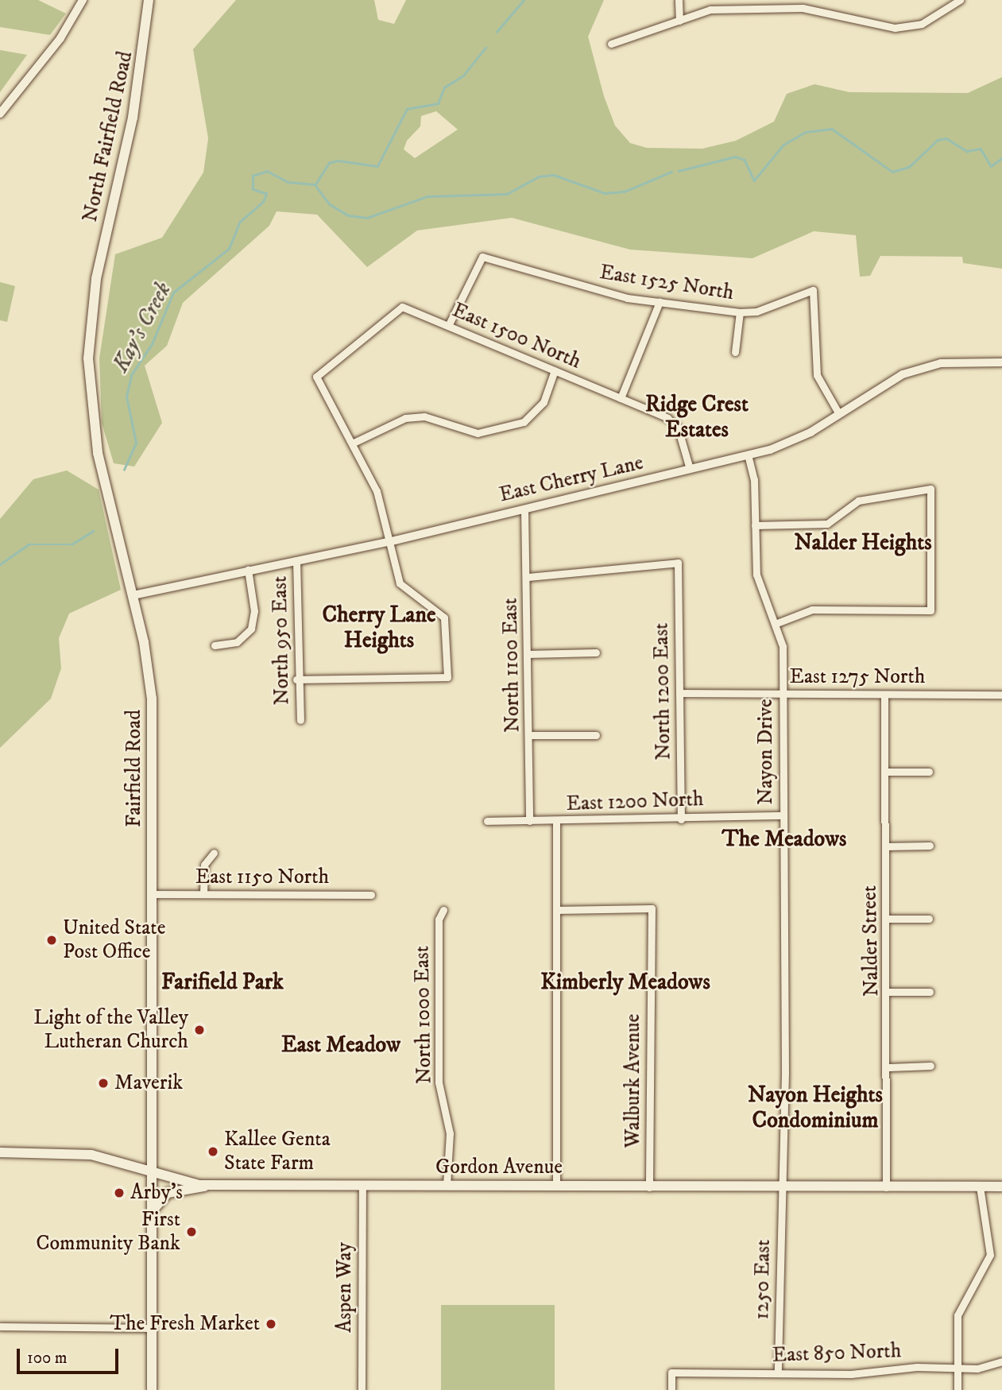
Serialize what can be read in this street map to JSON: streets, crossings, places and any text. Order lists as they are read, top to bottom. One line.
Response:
{"streets":{"main road":["North Fairfield Road","Fairfield Road","Gordon Avenue"],"street":["East 1525 North","East 1500 North","East Cherry Lane","North 950 East","North 1100 East","East 1275 North","North 1200 East","Nayon Drive","East 1200 North","East 1150 North","Nalder Street","North 1000 East","Walburk Avenue","1250 East","Aspen Way","East 850 North"]},"crossings":[["North Fairfield Road","Fairfield Road"],["East 1525 North","East 1500 North"],["East 1525 North","East Cherry Lane"],["East 1500 North","East Cherry Lane"],["East Cherry Lane","North 950 East"],["East Cherry Lane","North 1100 East"],["East Cherry Lane","Nayon Drive"],["East Cherry Lane","Fairfield Road"],["North 1100 East","North 1200 East"],["North 1100 East","East 1200 North"],["East 1275 North","North 1200 East"],["East 1275 North","Nayon Drive"],["East 1275 North","Nalder Street"],["North 1200 East","East 1200 North"],["Nayon Drive","East 1200 North"],["Nayon Drive","Gordon Avenue"],["Nayon Drive","1250 East"],["Fairfield Road","East 1150 North"],["Fairfield Road","Gordon Avenue"],["Nalder Street","Gordon Avenue"],["North 1000 East","Gordon Avenue"],["Walburk Avenue","Gordon Avenue"],["Gordon Avenue","1250 East"],["Gordon Avenue","Aspen Way"],["1250 East","East 850 North"]],"districts":["Ridge Crest Estates","Nalder Heights","Cherry Lane Heights","The Meadows","Farifield Park","Kimberly Meadows","East Meadow","Nayon Heights Condominium"],"water":["Kay's Creek"],"places":["United State Post Office","Light of the Valley Lutheran Church","Maverik","Kallee Genta State Farm","Arby's","First Community Bank","The Fresh Market"],"scale_bar":"100 m"}
